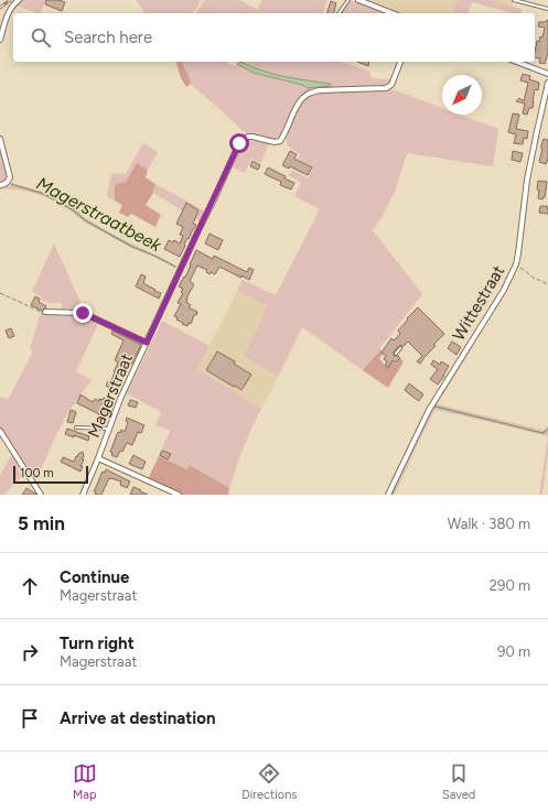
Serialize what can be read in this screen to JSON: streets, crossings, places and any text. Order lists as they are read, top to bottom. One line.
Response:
{"streets":{"street":["Wittestraat","Magerstraat"]},"water":["Magerstraatbeek"],"scale_bar":"100 m","north":"bottom left","page":{"search":"Search here","scale":"100 m","heading":["5 min","Walk · 380 m"],"list":[["Continue","Magerstraat","290 m"],["Turn right","Magerstraat","90 m"],"Arrive at destination"],"nav":["Map","Directions","Saved"]}}
